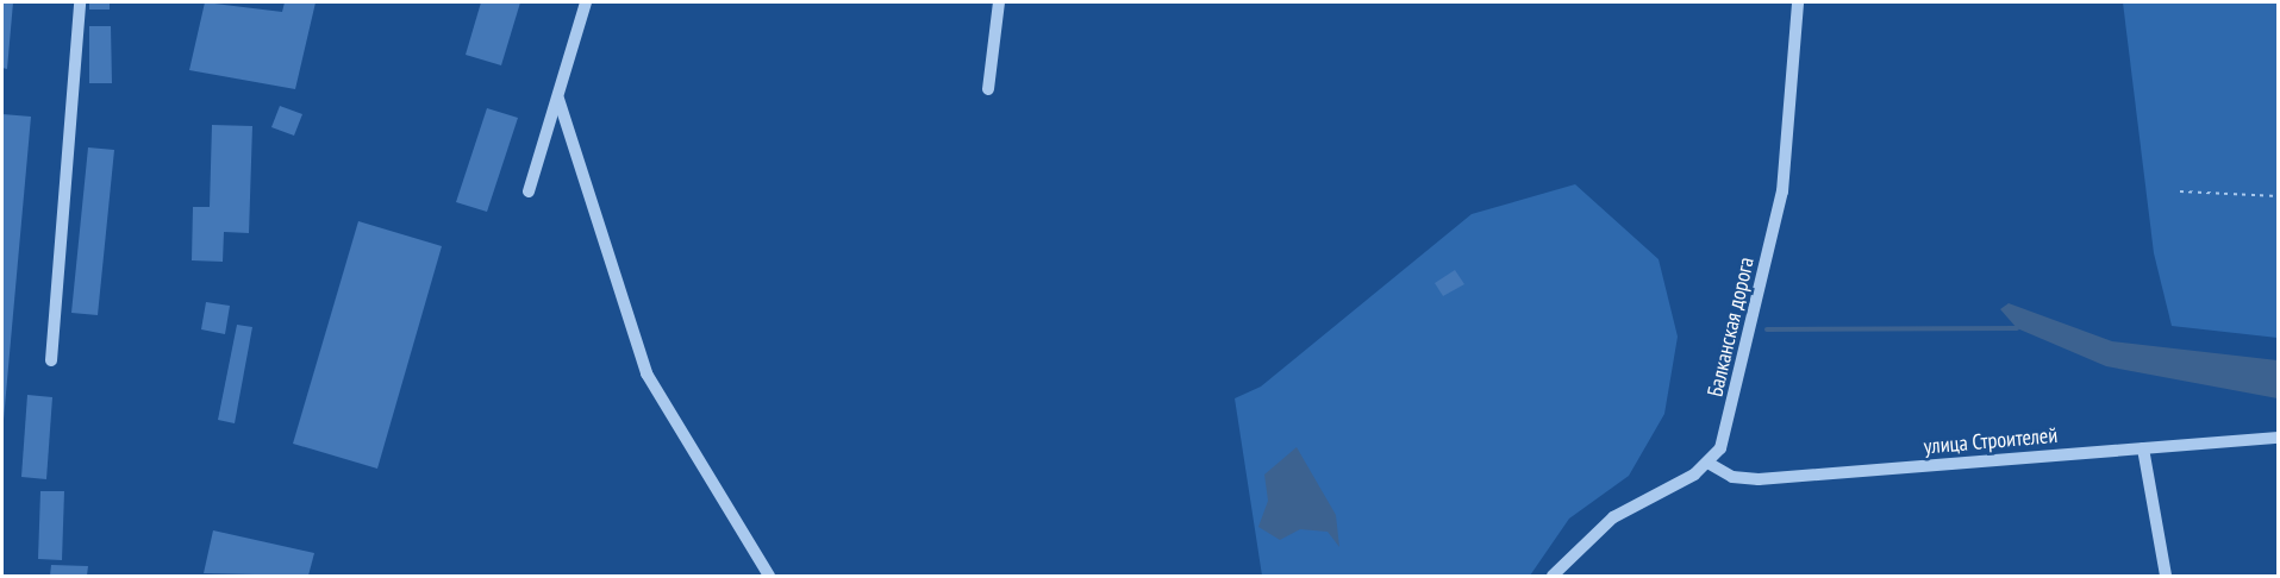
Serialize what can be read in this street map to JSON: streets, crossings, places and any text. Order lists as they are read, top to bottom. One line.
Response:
{"streets":{"street":["Балканская дорога","улица Строителей"]},"crossings":[["Балканская дорога","улица Строителей"]]}
